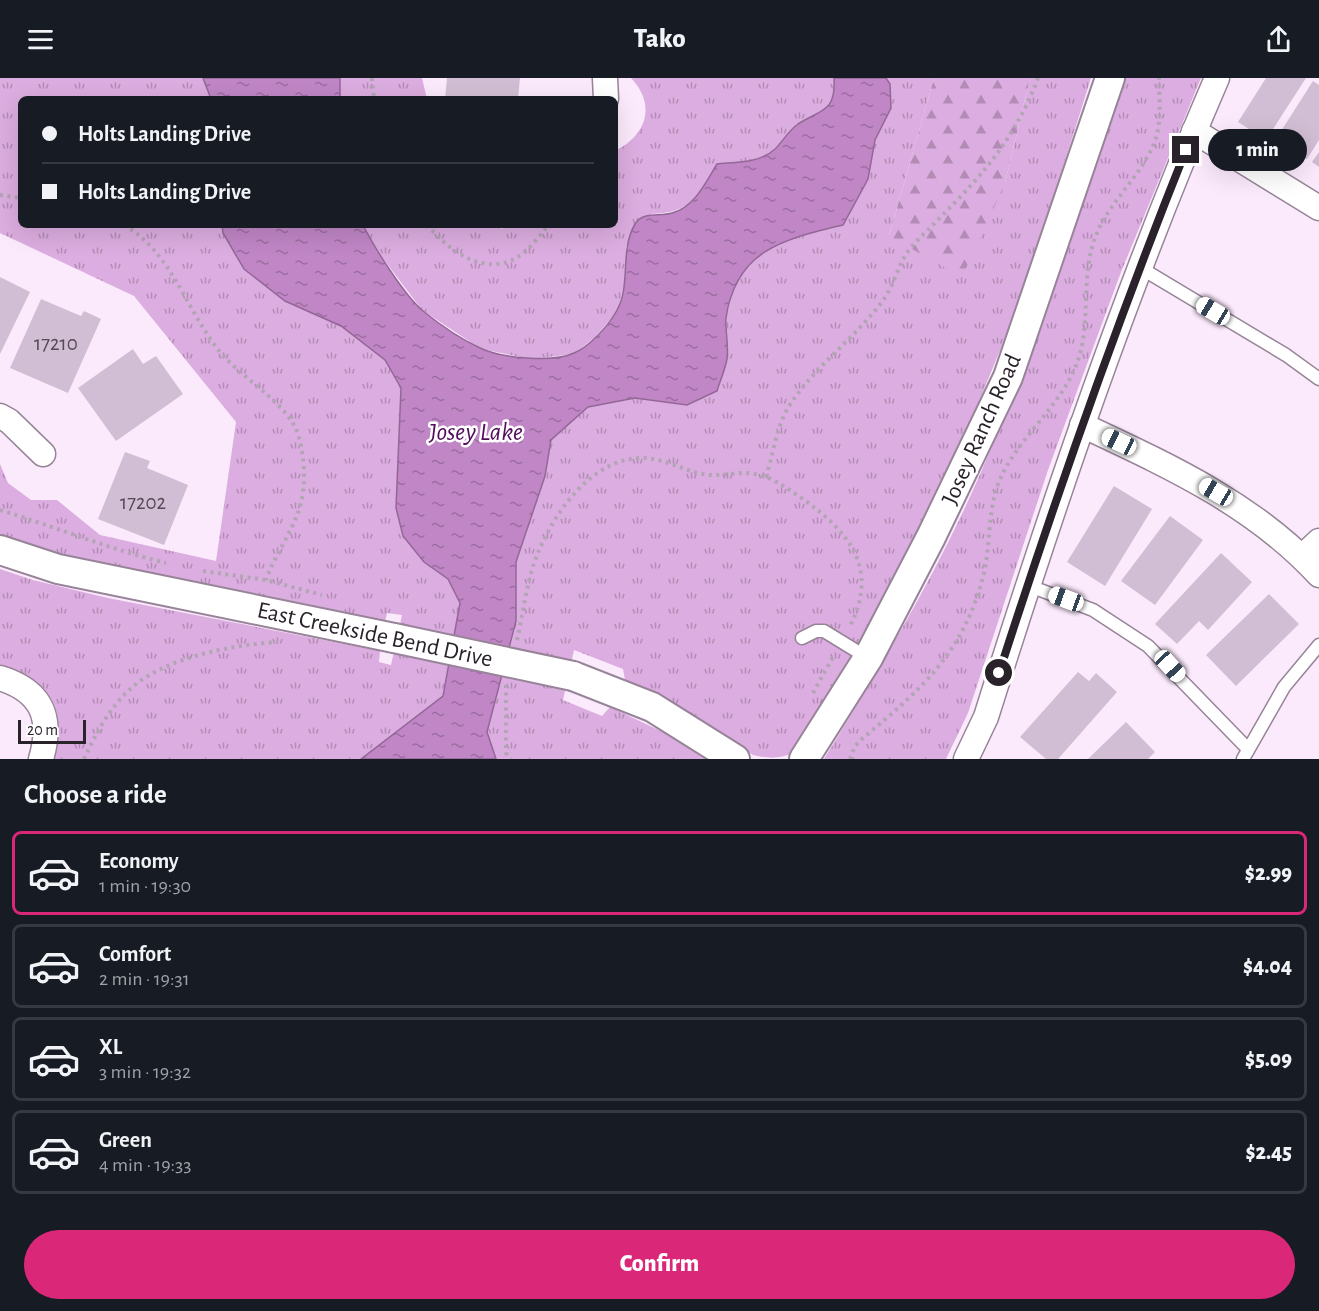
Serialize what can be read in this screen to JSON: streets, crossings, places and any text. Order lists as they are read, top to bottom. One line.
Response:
{"streets":{"street":["Josey Ranch Road","East Creekside Bend Drive"]},"water":["Josey Lake"],"house_numbers":["17210","17202"],"scale_bar":"20 m","page":{"header":"Tako","banner":["Holts Landing Drive","Holts Landing Drive"],"bubble":"1 min","scale":"20 m","heading":"Choose a ride","list":[{"name":"Economy","note":"1 min · 19:30","value":"$2.99"},{"name":"Comfort","note":"2 min · 19:31","value":"$4.04"},{"name":"XL","note":"3 min · 19:32","value":"$5.09"},{"name":"Green","note":"4 min · 19:33","value":"$2.45"}],"buttons":"Confirm"}}
